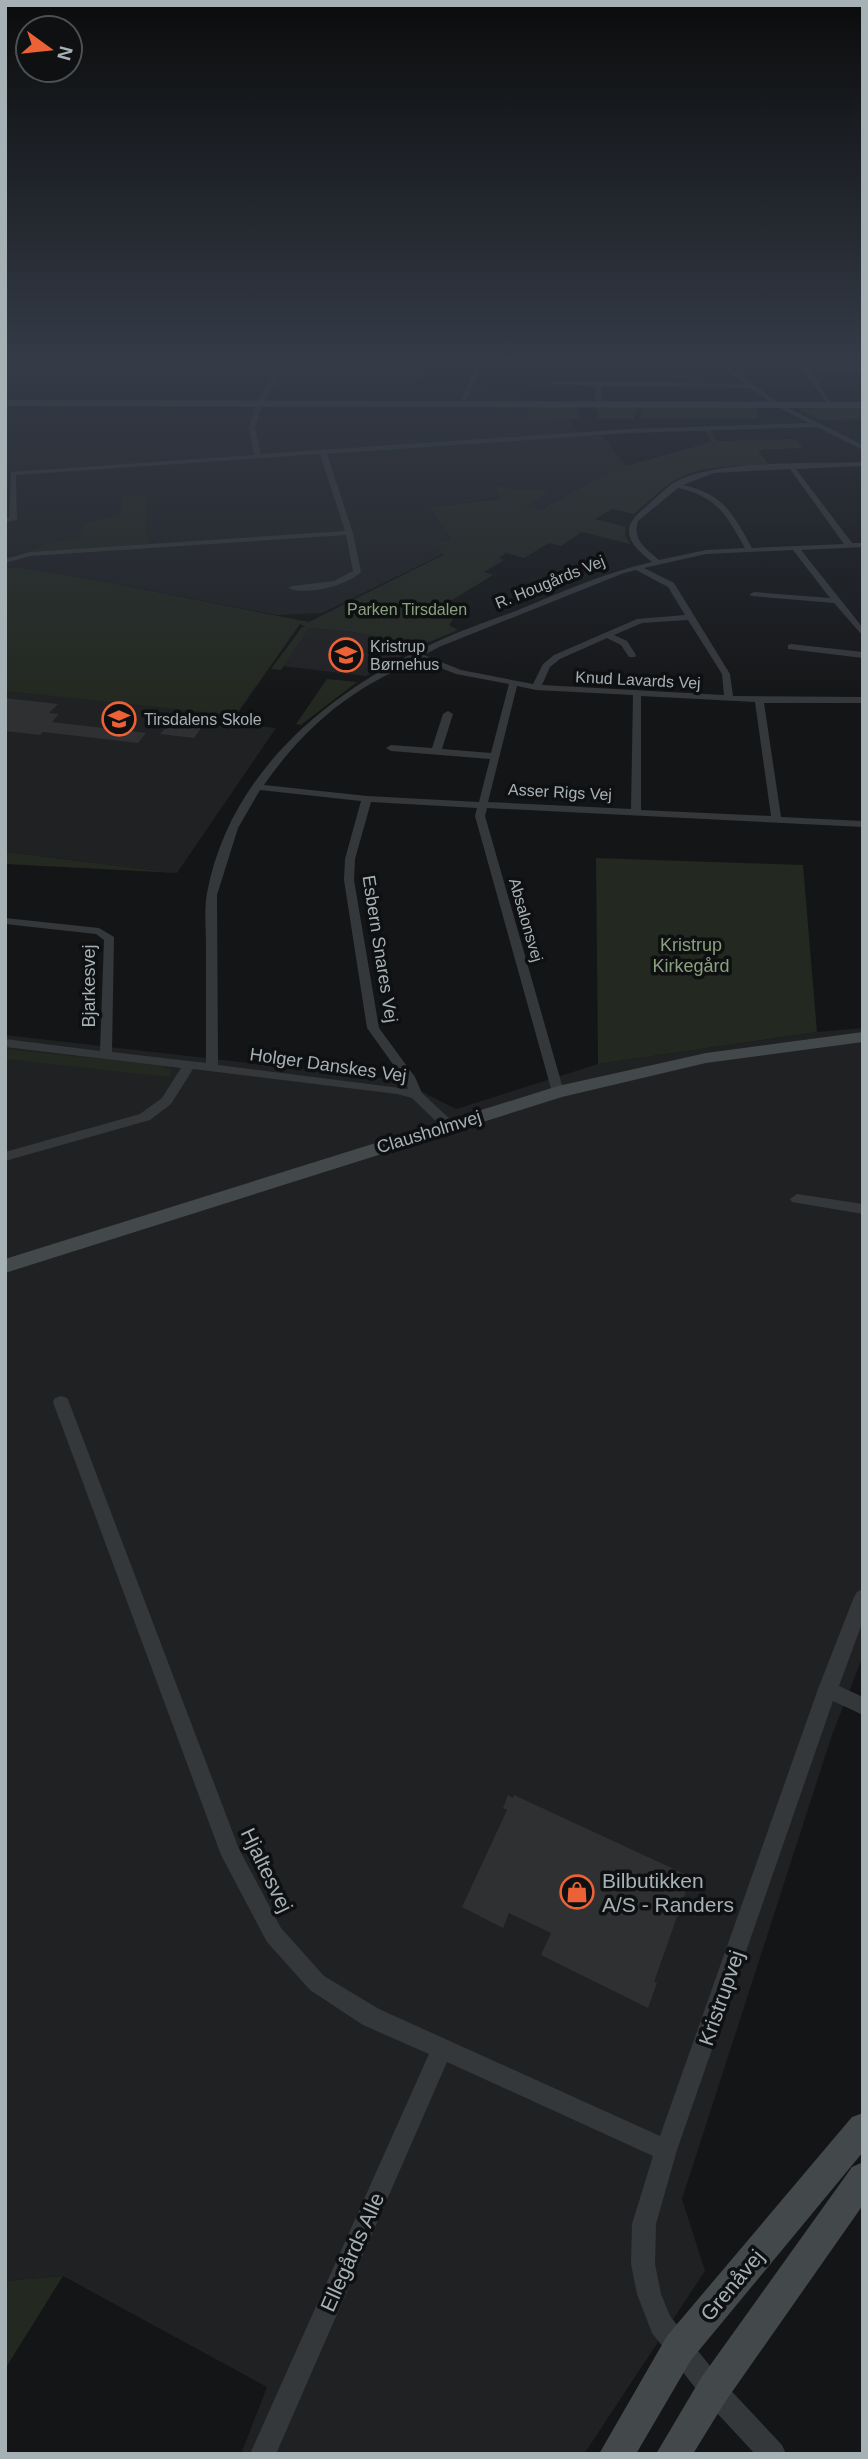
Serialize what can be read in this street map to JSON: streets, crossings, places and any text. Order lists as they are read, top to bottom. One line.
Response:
{"streets":{"main road":["Clausholmvej","Grenåvej"],"street":["R. Hougårds Vej","Knud Lavards Vej","Asser Rigs Vej","Absalonsvej","Esbern Snares Vej","Bjarkesvej","Holger Danskes Vej","Hjaltesvej","Kristrupvej","Ellegårds Alle"]},"crossings":[["R. Hougårds Vej","Knud Lavards Vej"],["R. Hougårds Vej","Asser Rigs Vej"],["R. Hougårds Vej","Holger Danskes Vej"],["Knud Lavards Vej","Absalonsvej"],["Asser Rigs Vej","Absalonsvej"],["Asser Rigs Vej","Esbern Snares Vej"],["Absalonsvej","Clausholmvej"],["Esbern Snares Vej","Holger Danskes Vej"],["Bjarkesvej","Holger Danskes Vej"],["Holger Danskes Vej","Clausholmvej"],["Hjaltesvej","Kristrupvej"],["Hjaltesvej","Ellegårds Alle"],["Kristrupvej","Grenåvej"]],"parks":["Parken Tirsdalen","Kristrup Kirkegård"],"places":{"school or university":["Kristrup Børnehus","Tirsdalens Skole"],"shop":["Bilbutikken A/S - Randers"]},"north":"right"}
